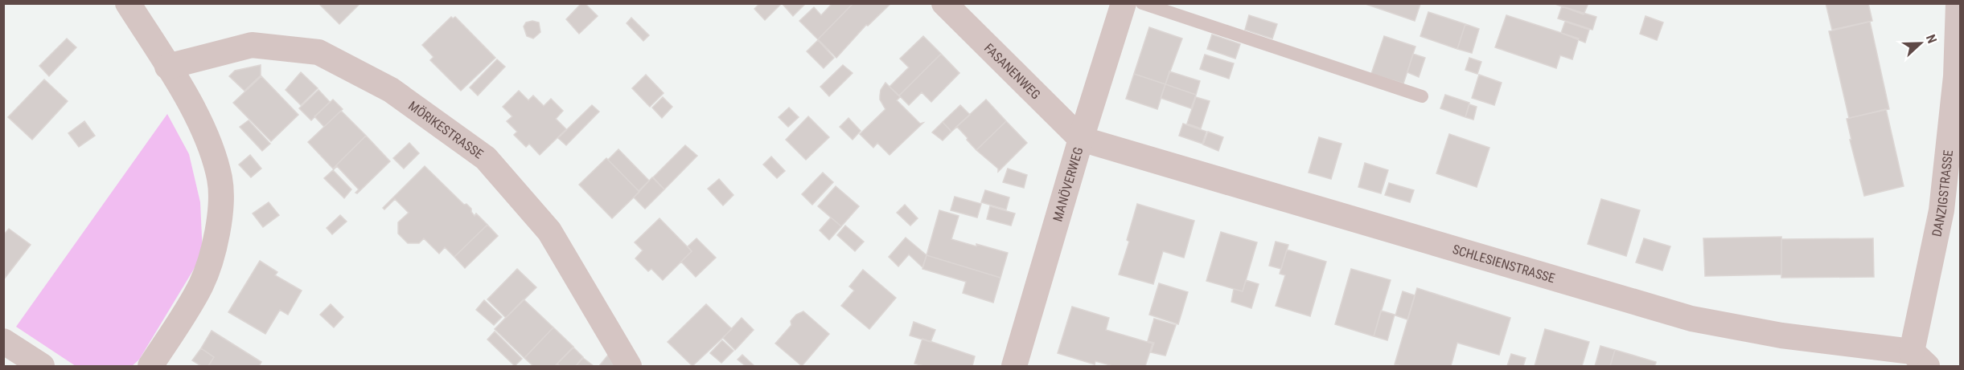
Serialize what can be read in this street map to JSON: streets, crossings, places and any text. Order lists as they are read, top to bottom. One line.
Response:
{"streets":{"street":["FASANENWEG","MÖRIKESTRASSE","MANÖVERWEG","DANZIGSTRASSE","SCHLESIENSTRASSE"]},"crossings":[["FASANENWEG","MANÖVERWEG"],["FASANENWEG","SCHLESIENSTRASSE"],["MANÖVERWEG","SCHLESIENSTRASSE"],["DANZIGSTRASSE","SCHLESIENSTRASSE"]],"north":"right"}
